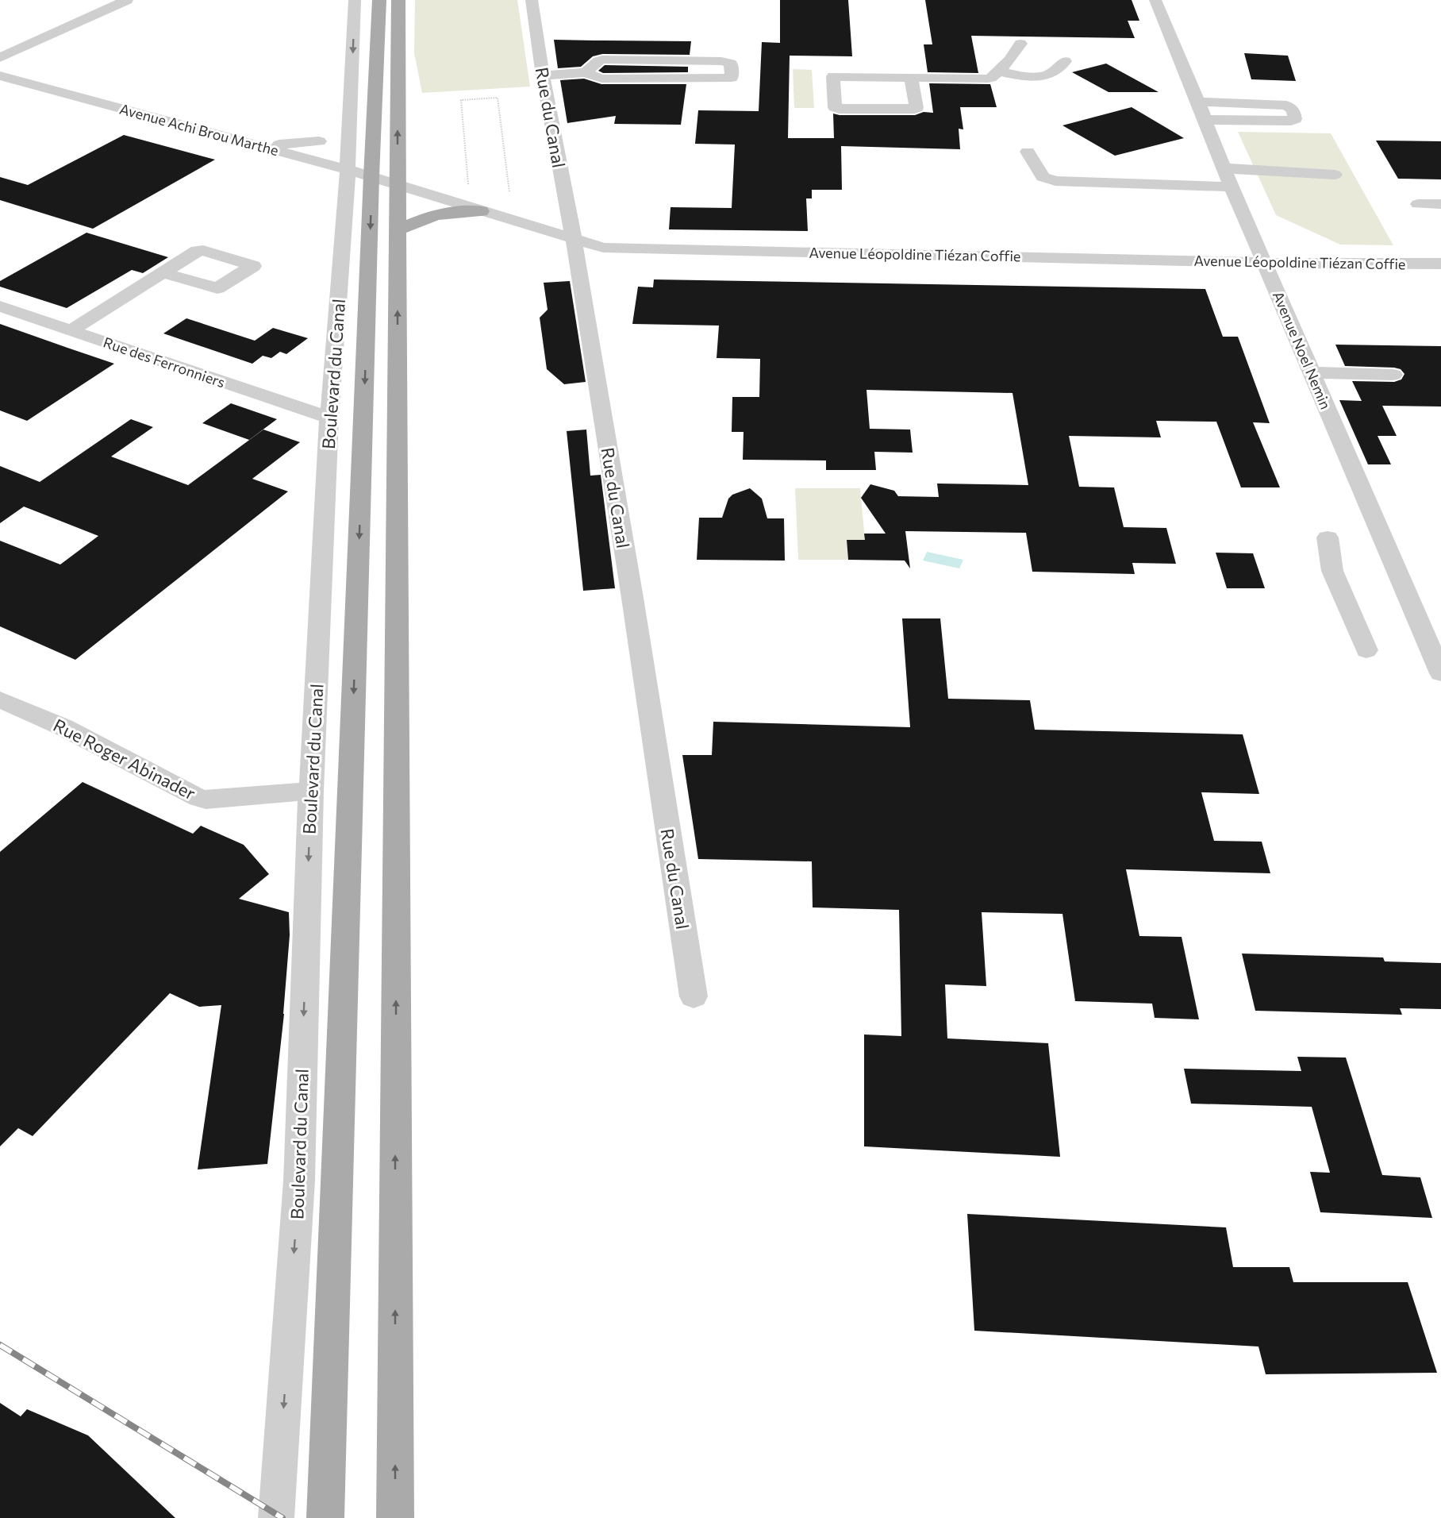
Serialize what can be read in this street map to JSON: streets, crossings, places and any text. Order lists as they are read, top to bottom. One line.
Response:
{"streets":{"main road":["Boulevard du Canal"],"street":["Rue du Canal","Avenue Achi Brou Marthe","Avenue Léopoldine Tiézan Coffie","Avenue Noel Nemin","Rue des Ferronniers","Rue Roger Abinader"]},"crossings":[["Rue du Canal","Avenue Léopoldine Tiézan Coffie"],["Avenue Achi Brou Marthe","Avenue Léopoldine Tiézan Coffie"],["Avenue Achi Brou Marthe","Boulevard du Canal"],["Avenue Léopoldine Tiézan Coffie","Avenue Noel Nemin"],["Rue des Ferronniers","Boulevard du Canal"],["Boulevard du Canal","Rue Roger Abinader"]],"one_way":["Boulevard du Canal"]}
